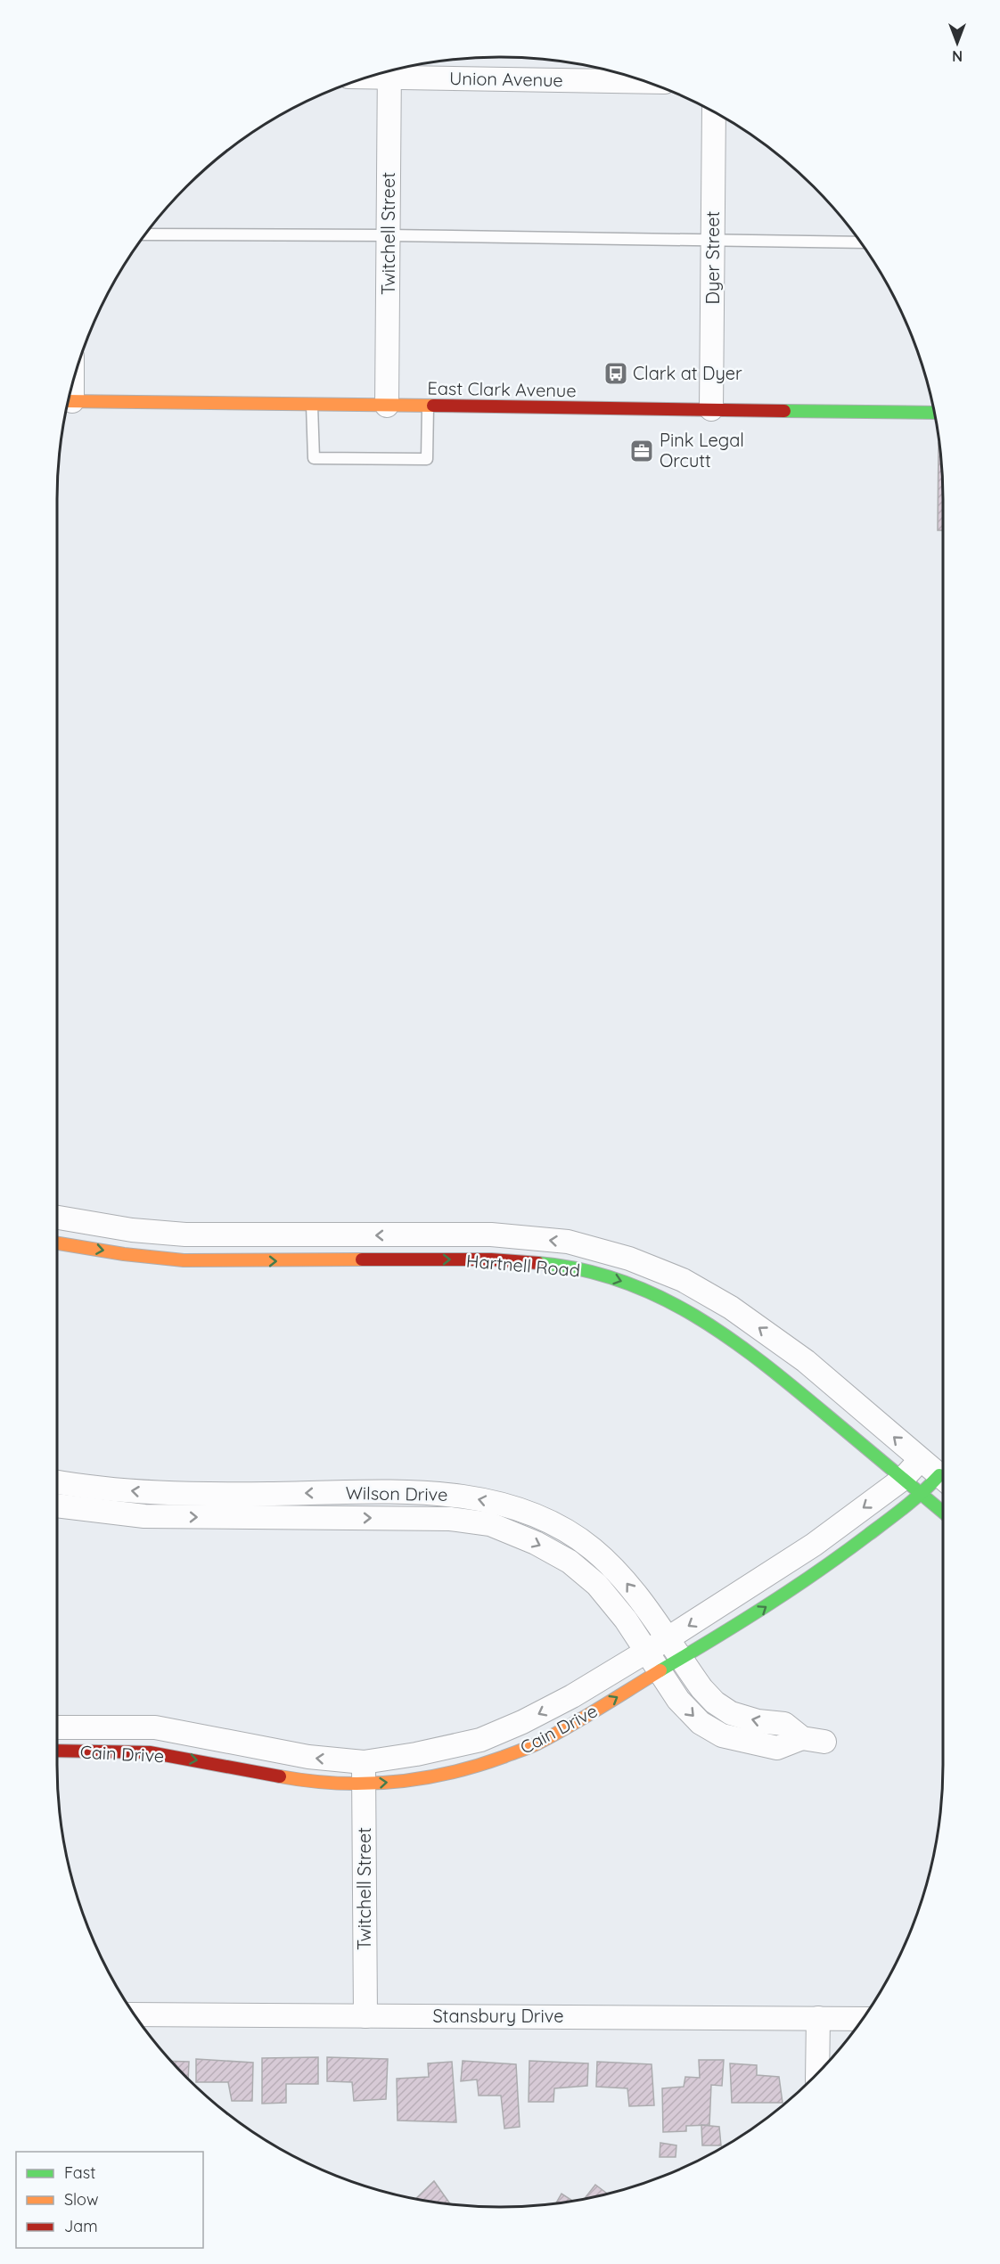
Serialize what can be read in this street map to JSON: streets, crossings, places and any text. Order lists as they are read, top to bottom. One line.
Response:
{"streets":{"street":["Union Avenue","Twitchell Street","Dyer Street","East Clark Avenue","Hartnell Road","Wilson Drive","Cain Drive","Stansbury Drive"]},"crossings":[["Twitchell Street","East Clark Avenue"],["Twitchell Street","Cain Drive"],["Twitchell Street","Stansbury Drive"],["Dyer Street","East Clark Avenue"],["Hartnell Road","Cain Drive"],["Wilson Drive","Cain Drive"]],"places":{"bus stop":["Clark at Dyer"],"office":["Pink Legal Orcutt"]},"legend":["Fast","Slow","Jam"],"north":"bottom"}
